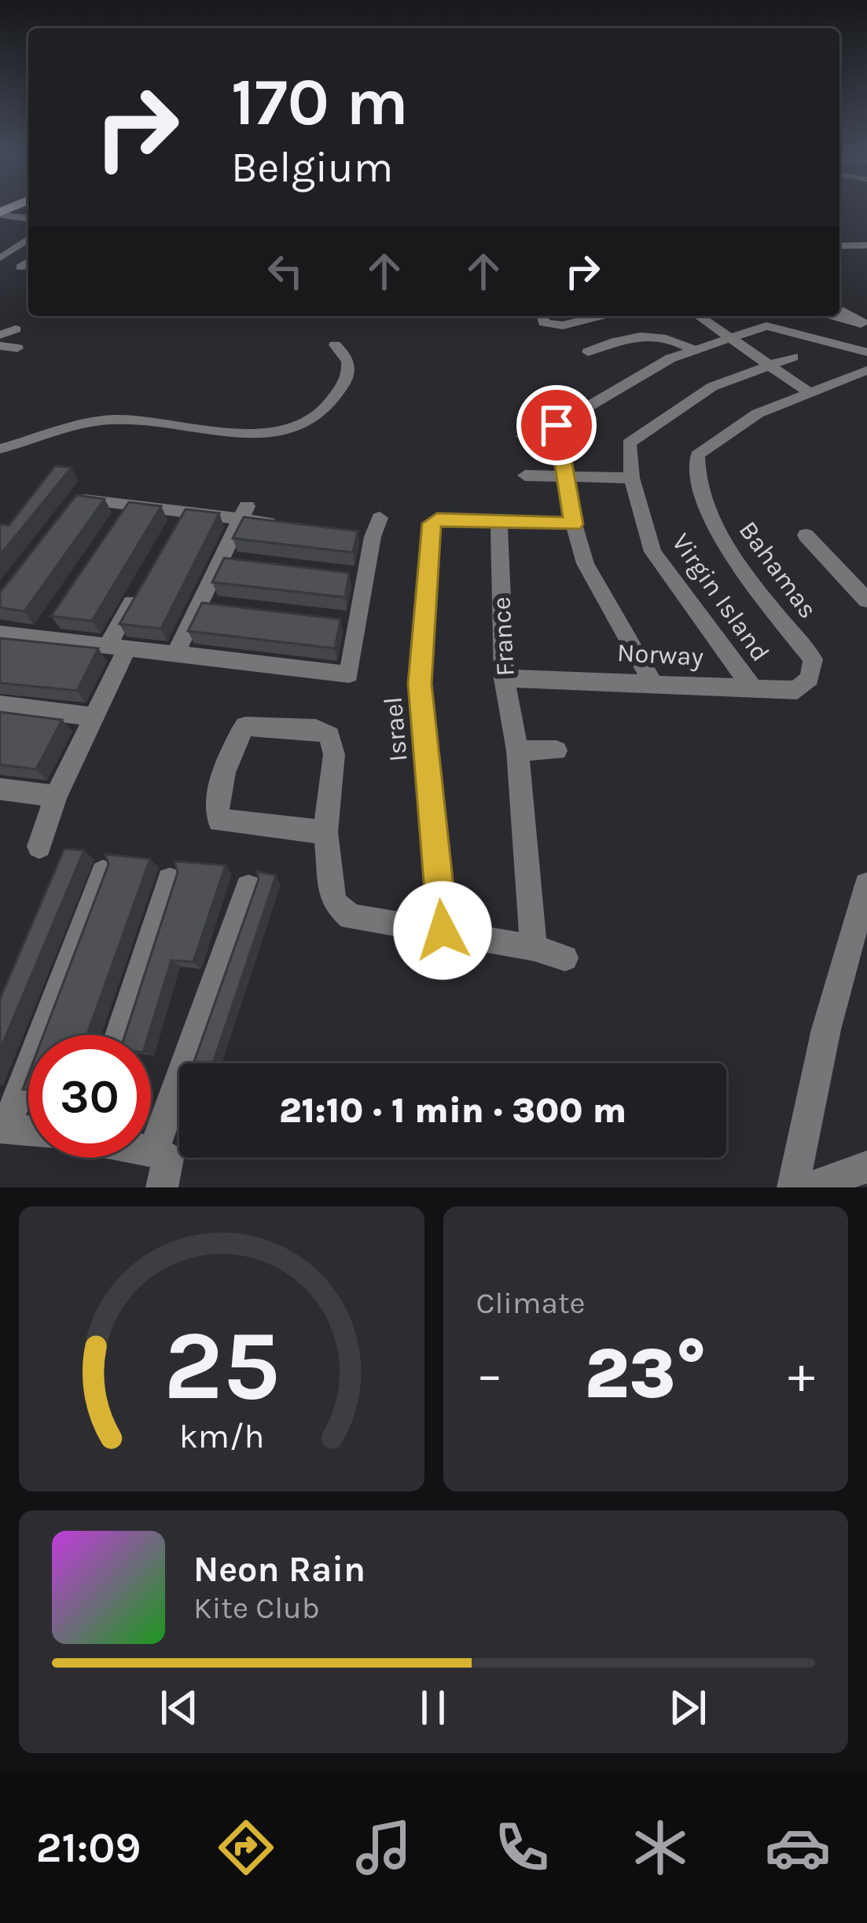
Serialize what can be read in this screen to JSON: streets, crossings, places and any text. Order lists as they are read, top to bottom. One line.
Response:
{"streets":{"street":["Bahamas","Virgin Island","France","Norway","Israel"]},"crossings":[["Bahamas","Norway"],["Virgin Island","Norway"],["France","Norway"],["France","Israel"]],"page":{"turn":["170 m","Belgium"],"limit":"30","trip":"21:10 · 1 min · 300 m","tile":"Climate","heat":["−","23°","+"],"song":["Neon Rain","Kite Club"],"tabs":"21:09","gauge":["25","km/h"]}}
